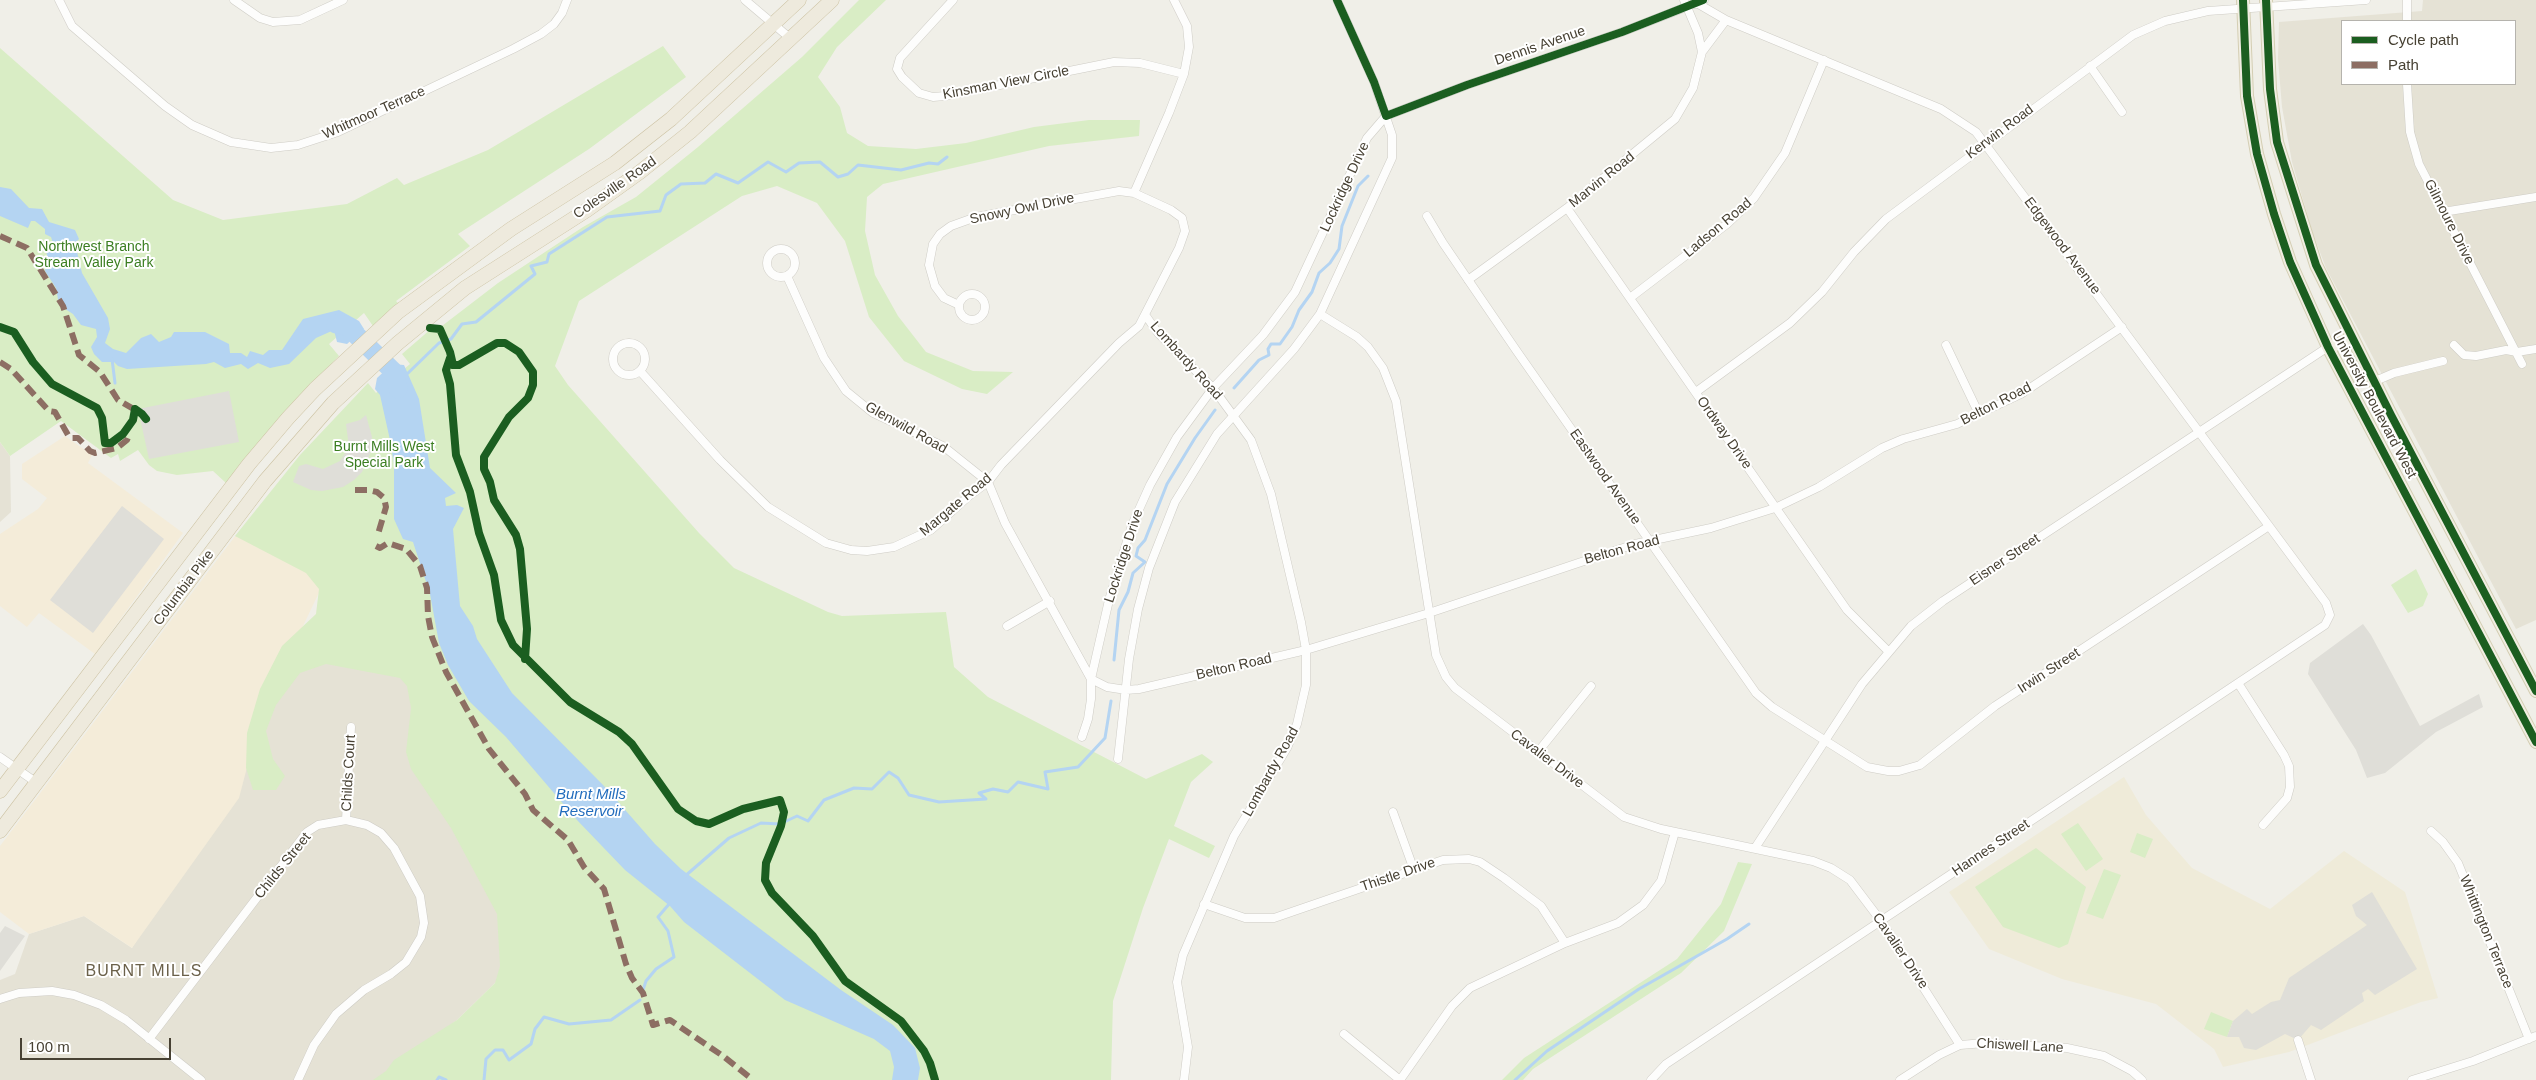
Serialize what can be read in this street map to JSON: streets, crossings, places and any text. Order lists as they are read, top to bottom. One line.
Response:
{"streets":{"highway":["Colesville Road","Columbia Pike"],"main road":["University Boulevard West"],"street":["Dennis Avenue","Kinsman View Circle","Whitmoor Terrace","Kerwin Road","Marvin Road","Lockridge Drive","Snowy Owl Drive","Gilmoure Drive","Ladson Road","Edgewood Avenue","Lombardy Road","Belton Road","Glenwild Road","Ordway Drive","Eastwood Avenue","Margate Road","Eisner Street","Irwin Street","Cavalier Drive","Childs Court","Hannes Street","Childs Street","Thistle Drive","Whittington Terrace","Chiswell Lane"]},"crossings":[["Dennis Avenue","Marvin Road"],["Dennis Avenue","Lockridge Drive"],["Dennis Avenue","Edgewood Avenue"],["Kerwin Road","Edgewood Avenue"],["Kerwin Road","University Boulevard West"],["Kerwin Road","Ordway Drive"],["Marvin Road","Edgewood Avenue"],["Marvin Road","Ordway Drive"],["Marvin Road","Eastwood Avenue"],["Lockridge Drive","Lombardy Road"],["Lockridge Drive","Belton Road"],["Lockridge Drive","Cavalier Drive"],["Colesville Road","Columbia Pike"],["Snowy Owl Drive","Margate Road"],["Ladson Road","Edgewood Avenue"],["Ladson Road","Ordway Drive"],["Edgewood Avenue","Belton Road"],["Edgewood Avenue","Eisner Street"],["Edgewood Avenue","Irwin Street"],["Edgewood Avenue","Hannes Street"],["Lombardy Road","Belton Road"],["Lombardy Road","Margate Road"],["Lombardy Road","Thistle Drive"],["Belton Road","Ordway Drive"],["Belton Road","Eastwood Avenue"],["Belton Road","Cavalier Drive"],["University Boulevard West","Eisner Street"],["Glenwild Road","Margate Road"],["Ordway Drive","Eisner Street"],["Eastwood Avenue","Eisner Street"],["Eastwood Avenue","Irwin Street"],["Eisner Street","Irwin Street"],["Eisner Street","Cavalier Drive"],["Cavalier Drive","Hannes Street"],["Cavalier Drive","Chiswell Lane"],["Childs Court","Childs Street"]],"districts":["BURNT MILLS"],"water":["Burnt Mills Reservoir"],"parks":["Northwest Branch Stream Valley Park","Burnt Mills West Special Park"],"legend":["Cycle path","Path"],"scale_bar":"100 m"}
